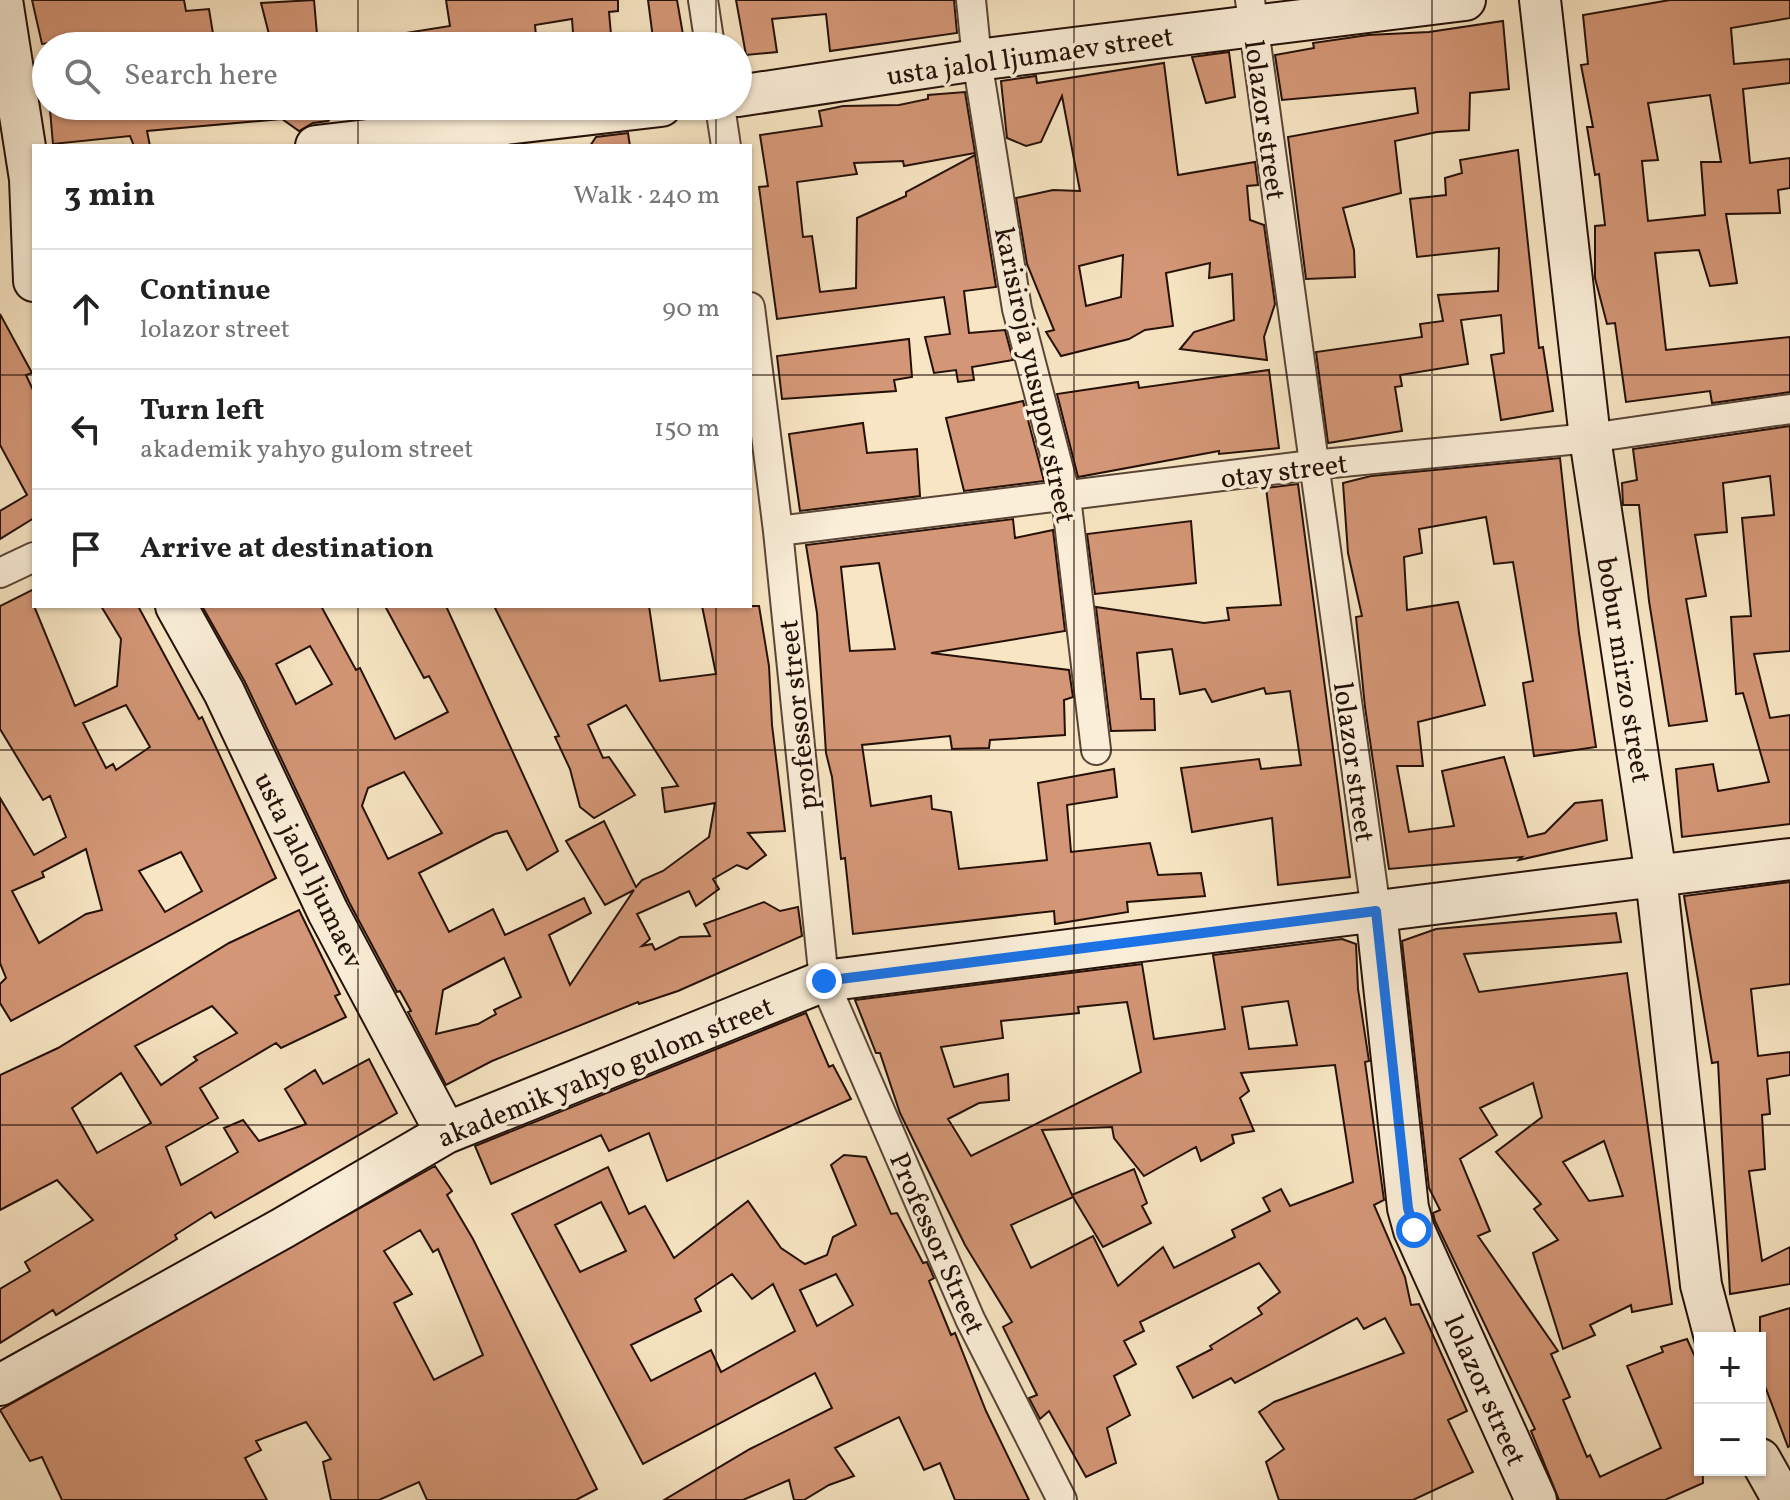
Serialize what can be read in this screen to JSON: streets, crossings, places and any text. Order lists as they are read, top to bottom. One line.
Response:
{"streets":{"street":["usta jalol ljumaev street","lolazor street","karisiroja yusupov street","otay street","bobur mirzo street","professor street","usta jalol ljumaev","akademik yahyo gulom street","Professor Street"]},"crossings":[["usta jalol ljumaev street","lolazor street"],["usta jalol ljumaev street","karisiroja yusupov street"],["lolazor street","otay street"],["lolazor street","akademik yahyo gulom street"],["karisiroja yusupov street","otay street"],["otay street","bobur mirzo street"],["otay street","professor street"],["bobur mirzo street","akademik yahyo gulom street"],["professor street","akademik yahyo gulom street"],["professor street","Professor Street"],["usta jalol ljumaev","akademik yahyo gulom street"],["akademik yahyo gulom street","Professor Street"]],"page":{"search":"Search here","heading":["3 min","Walk · 240 m"],"list":[["Continue","lolazor street","90 m"],["Turn left","akademik yahyo gulom street","150 m"],"Arrive at destination"],"map_buttons":["+","−"]}}
